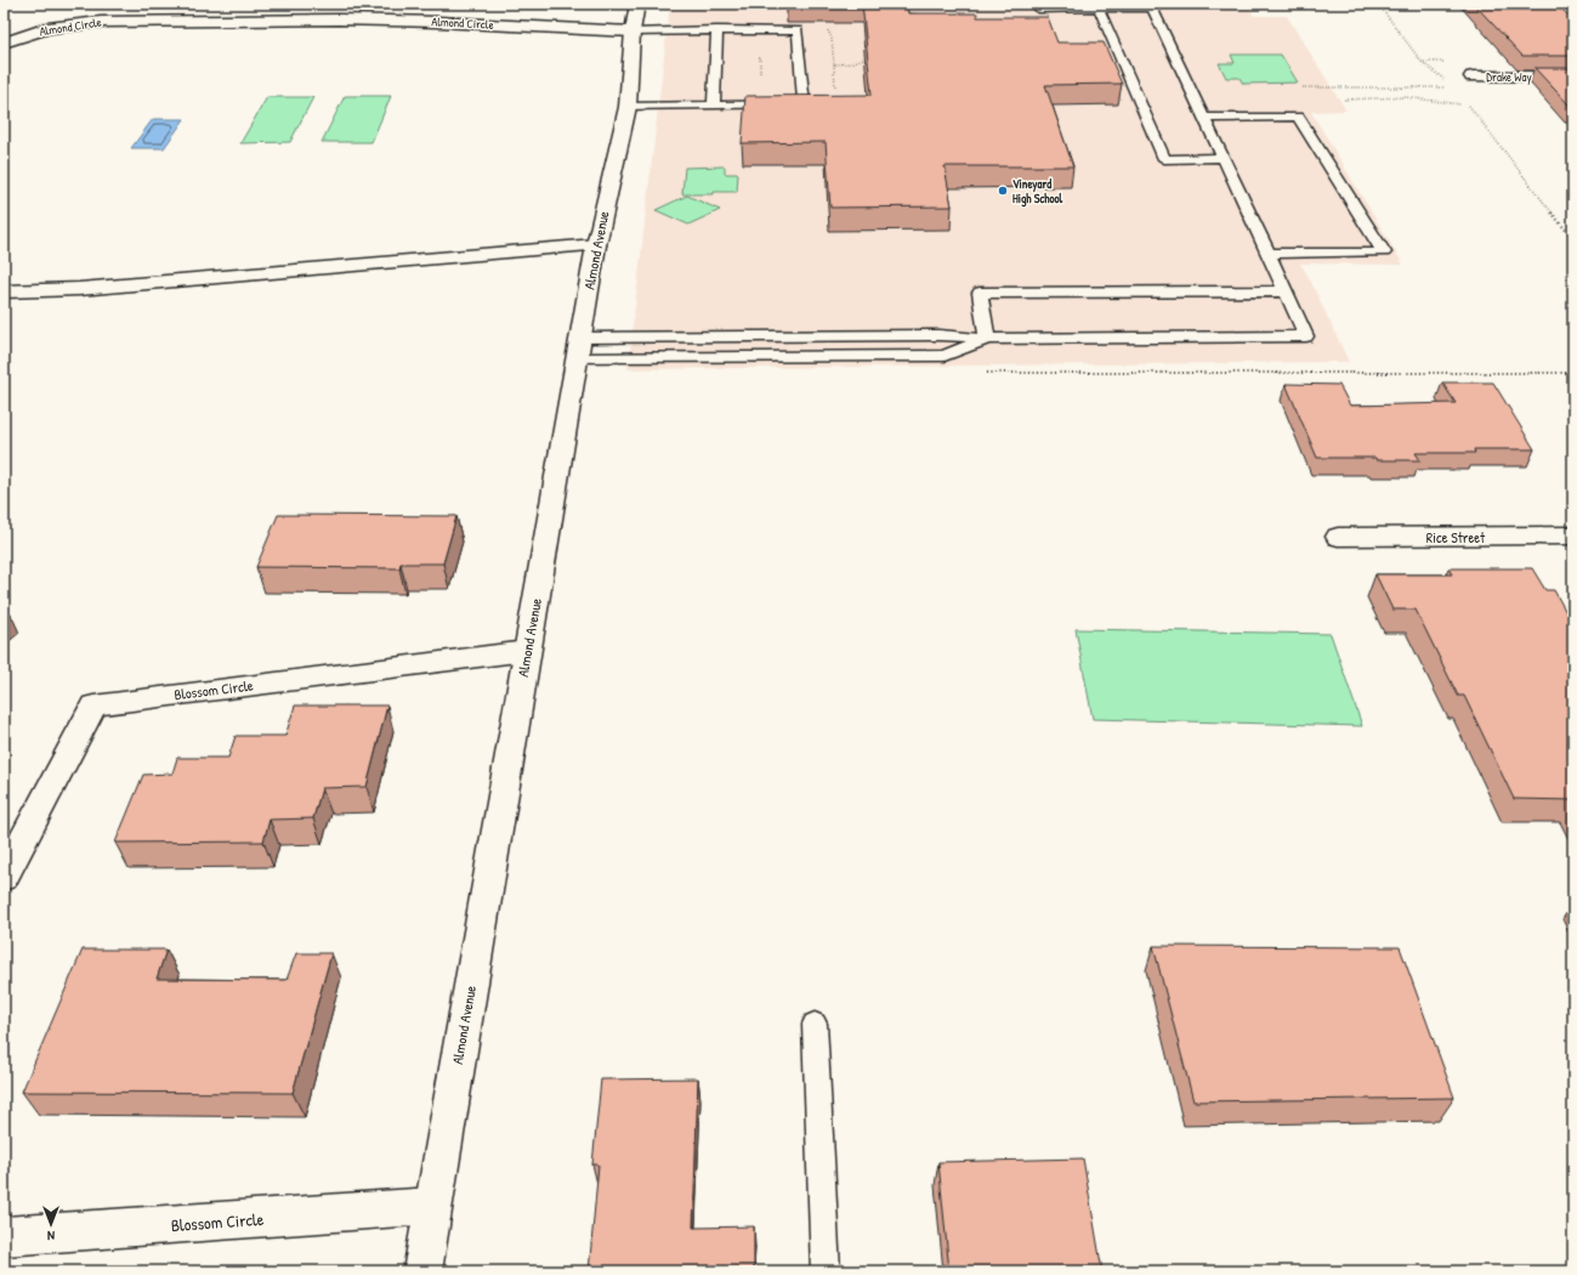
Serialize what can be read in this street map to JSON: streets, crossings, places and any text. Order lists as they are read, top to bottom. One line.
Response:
{"streets":{"street":["Almond Circle","Drake Way","Almond Avenue","Rice Street","Blossom Circle"]},"crossings":[["Almond Circle","Almond Avenue"],["Almond Avenue","Blossom Circle"]],"places":["Vineyard High School"],"north":"bottom"}
